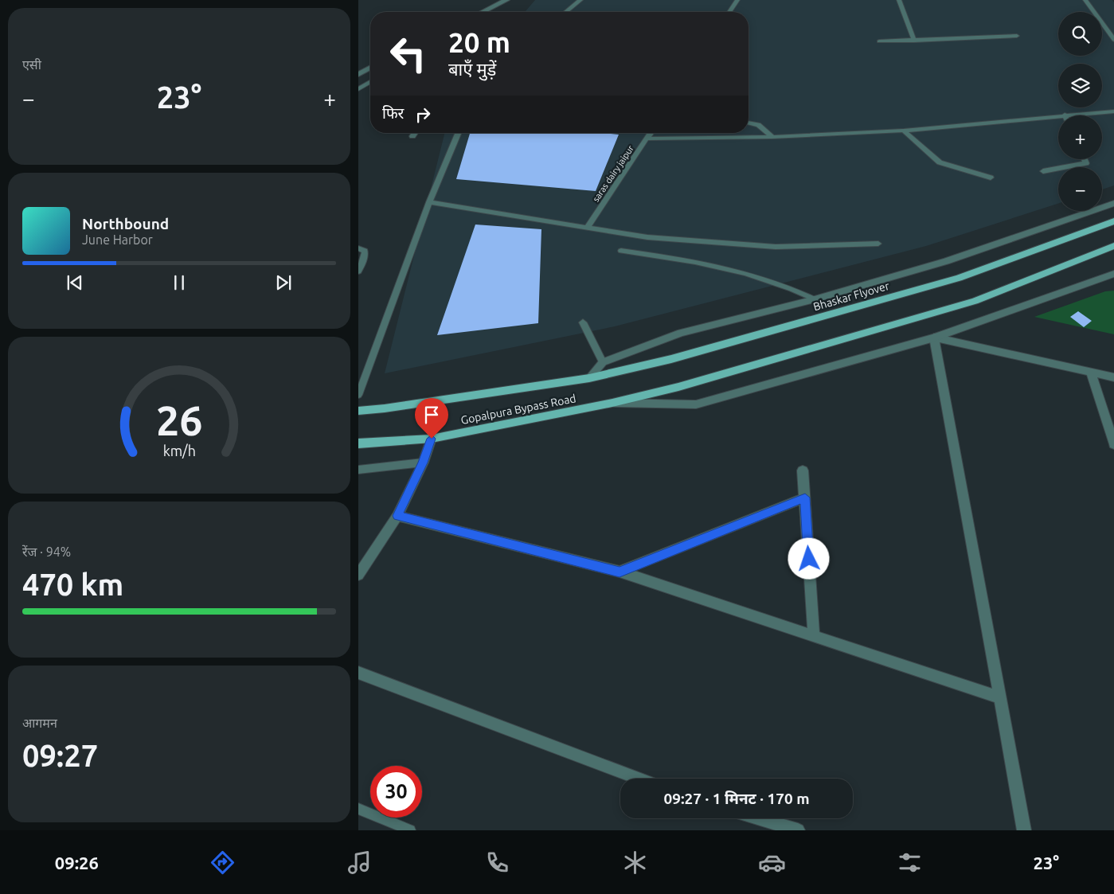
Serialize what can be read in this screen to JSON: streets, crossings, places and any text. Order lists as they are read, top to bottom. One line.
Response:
{"streets":{"main road":["Bhaskar Flyover","Gopalpura Bypass Road"],"lane":["saras dairy jaipur"]},"crossings":[["Bhaskar Flyover","Gopalpura Bypass Road"]],"page":{"tile":["एसी",["रेंज · 94%","470 km"],["आगमन","09:27"]],"map_buttons":["+","−"],"turn":["20 m","बाएँ मुड़ें"],"heat":["−","23°","+"],"then":"फिर","song":["Northbound","June Harbor"],"limit":"30","trip":"09:27 · 1 मिनट · 170 m","tabs":["09:26","23°"],"gauge":["26","km/h"]}}
